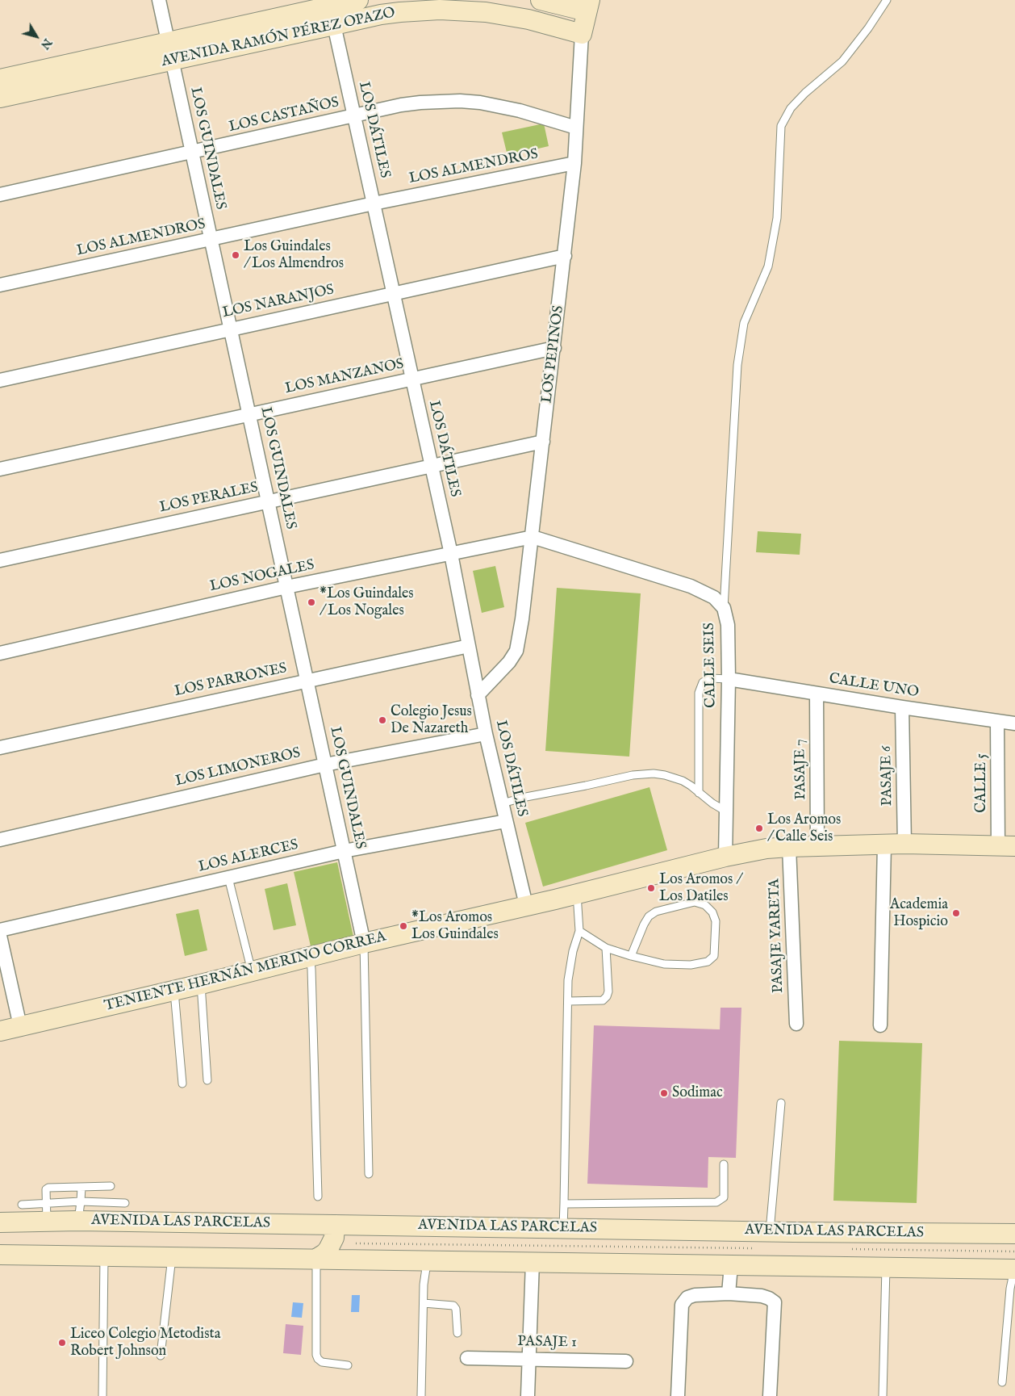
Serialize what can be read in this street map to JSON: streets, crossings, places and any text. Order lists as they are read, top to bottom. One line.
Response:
{"streets":{"main road":["AVENIDA RAMÓN PÉREZ OPAZO","LOS PEPINOS","TENIENTE HERNÁN MERINO CORREA","AVENIDA LAS PARCELAS"],"street":["LOS CASTAÑOS","LOS DÁTILES","LOS GUINDALES","LOS ALMENDROS","LOS NARANJOS","LOS MANZANOS","LOS PERALES","LOS NOGALES","CALLE SEIS","LOS PARRONES","CALLE UNO","LOS LIMONEROS","PASAJE 7","PASAJE 6","CALLE 5","LOS ALERCES","PASAJE YARETA","PASAJE 1"]},"crossings":[["AVENIDA RAMÓN PÉREZ OPAZO","LOS DÁTILES"],["AVENIDA RAMÓN PÉREZ OPAZO","LOS GUINDALES"],["AVENIDA RAMÓN PÉREZ OPAZO","LOS PEPINOS"],["LOS CASTAÑOS","LOS DÁTILES"],["LOS CASTAÑOS","LOS GUINDALES"],["LOS CASTAÑOS","LOS PEPINOS"],["LOS DÁTILES","LOS ALMENDROS"],["LOS DÁTILES","LOS NARANJOS"],["LOS DÁTILES","LOS PEPINOS"],["LOS DÁTILES","LOS MANZANOS"],["LOS DÁTILES","LOS PERALES"],["LOS DÁTILES","LOS NOGALES"],["LOS DÁTILES","LOS PARRONES"],["LOS DÁTILES","LOS LIMONEROS"],["LOS DÁTILES","LOS ALERCES"],["LOS DÁTILES","TENIENTE HERNÁN MERINO CORREA"],["LOS GUINDALES","LOS ALMENDROS"],["LOS GUINDALES","LOS NARANJOS"],["LOS GUINDALES","LOS MANZANOS"],["LOS GUINDALES","LOS PERALES"],["LOS GUINDALES","LOS NOGALES"],["LOS GUINDALES","LOS PARRONES"],["LOS GUINDALES","LOS LIMONEROS"],["LOS GUINDALES","LOS ALERCES"],["LOS GUINDALES","TENIENTE HERNÁN MERINO CORREA"],["LOS ALMENDROS","LOS PEPINOS"],["LOS NARANJOS","LOS PEPINOS"],["LOS PEPINOS","LOS MANZANOS"],["LOS PEPINOS","LOS PERALES"],["LOS PEPINOS","LOS NOGALES"],["LOS PEPINOS","CALLE SEIS"],["LOS NOGALES","CALLE SEIS"],["CALLE SEIS","CALLE UNO"],["CALLE SEIS","TENIENTE HERNÁN MERINO CORREA"],["CALLE UNO","PASAJE 7"],["CALLE UNO","PASAJE 6"],["CALLE UNO","CALLE 5"],["PASAJE 7","TENIENTE HERNÁN MERINO CORREA"],["PASAJE 6","TENIENTE HERNÁN MERINO CORREA"],["CALLE 5","TENIENTE HERNÁN MERINO CORREA"],["PASAJE YARETA","TENIENTE HERNÁN MERINO CORREA"]],"places":["Los Guindales / Los Almendros","*Los Guindales / Los Nogales","Colegio Jesus De Nazareth","Los Aromos / Calle Seis","Los Aromos / Los Datiles","Academia Hospicio","*Los Aromos Los Guindales","Sodimac","Liceo Colegio Metodista Robert Johnson"],"north":"bottom right"}
